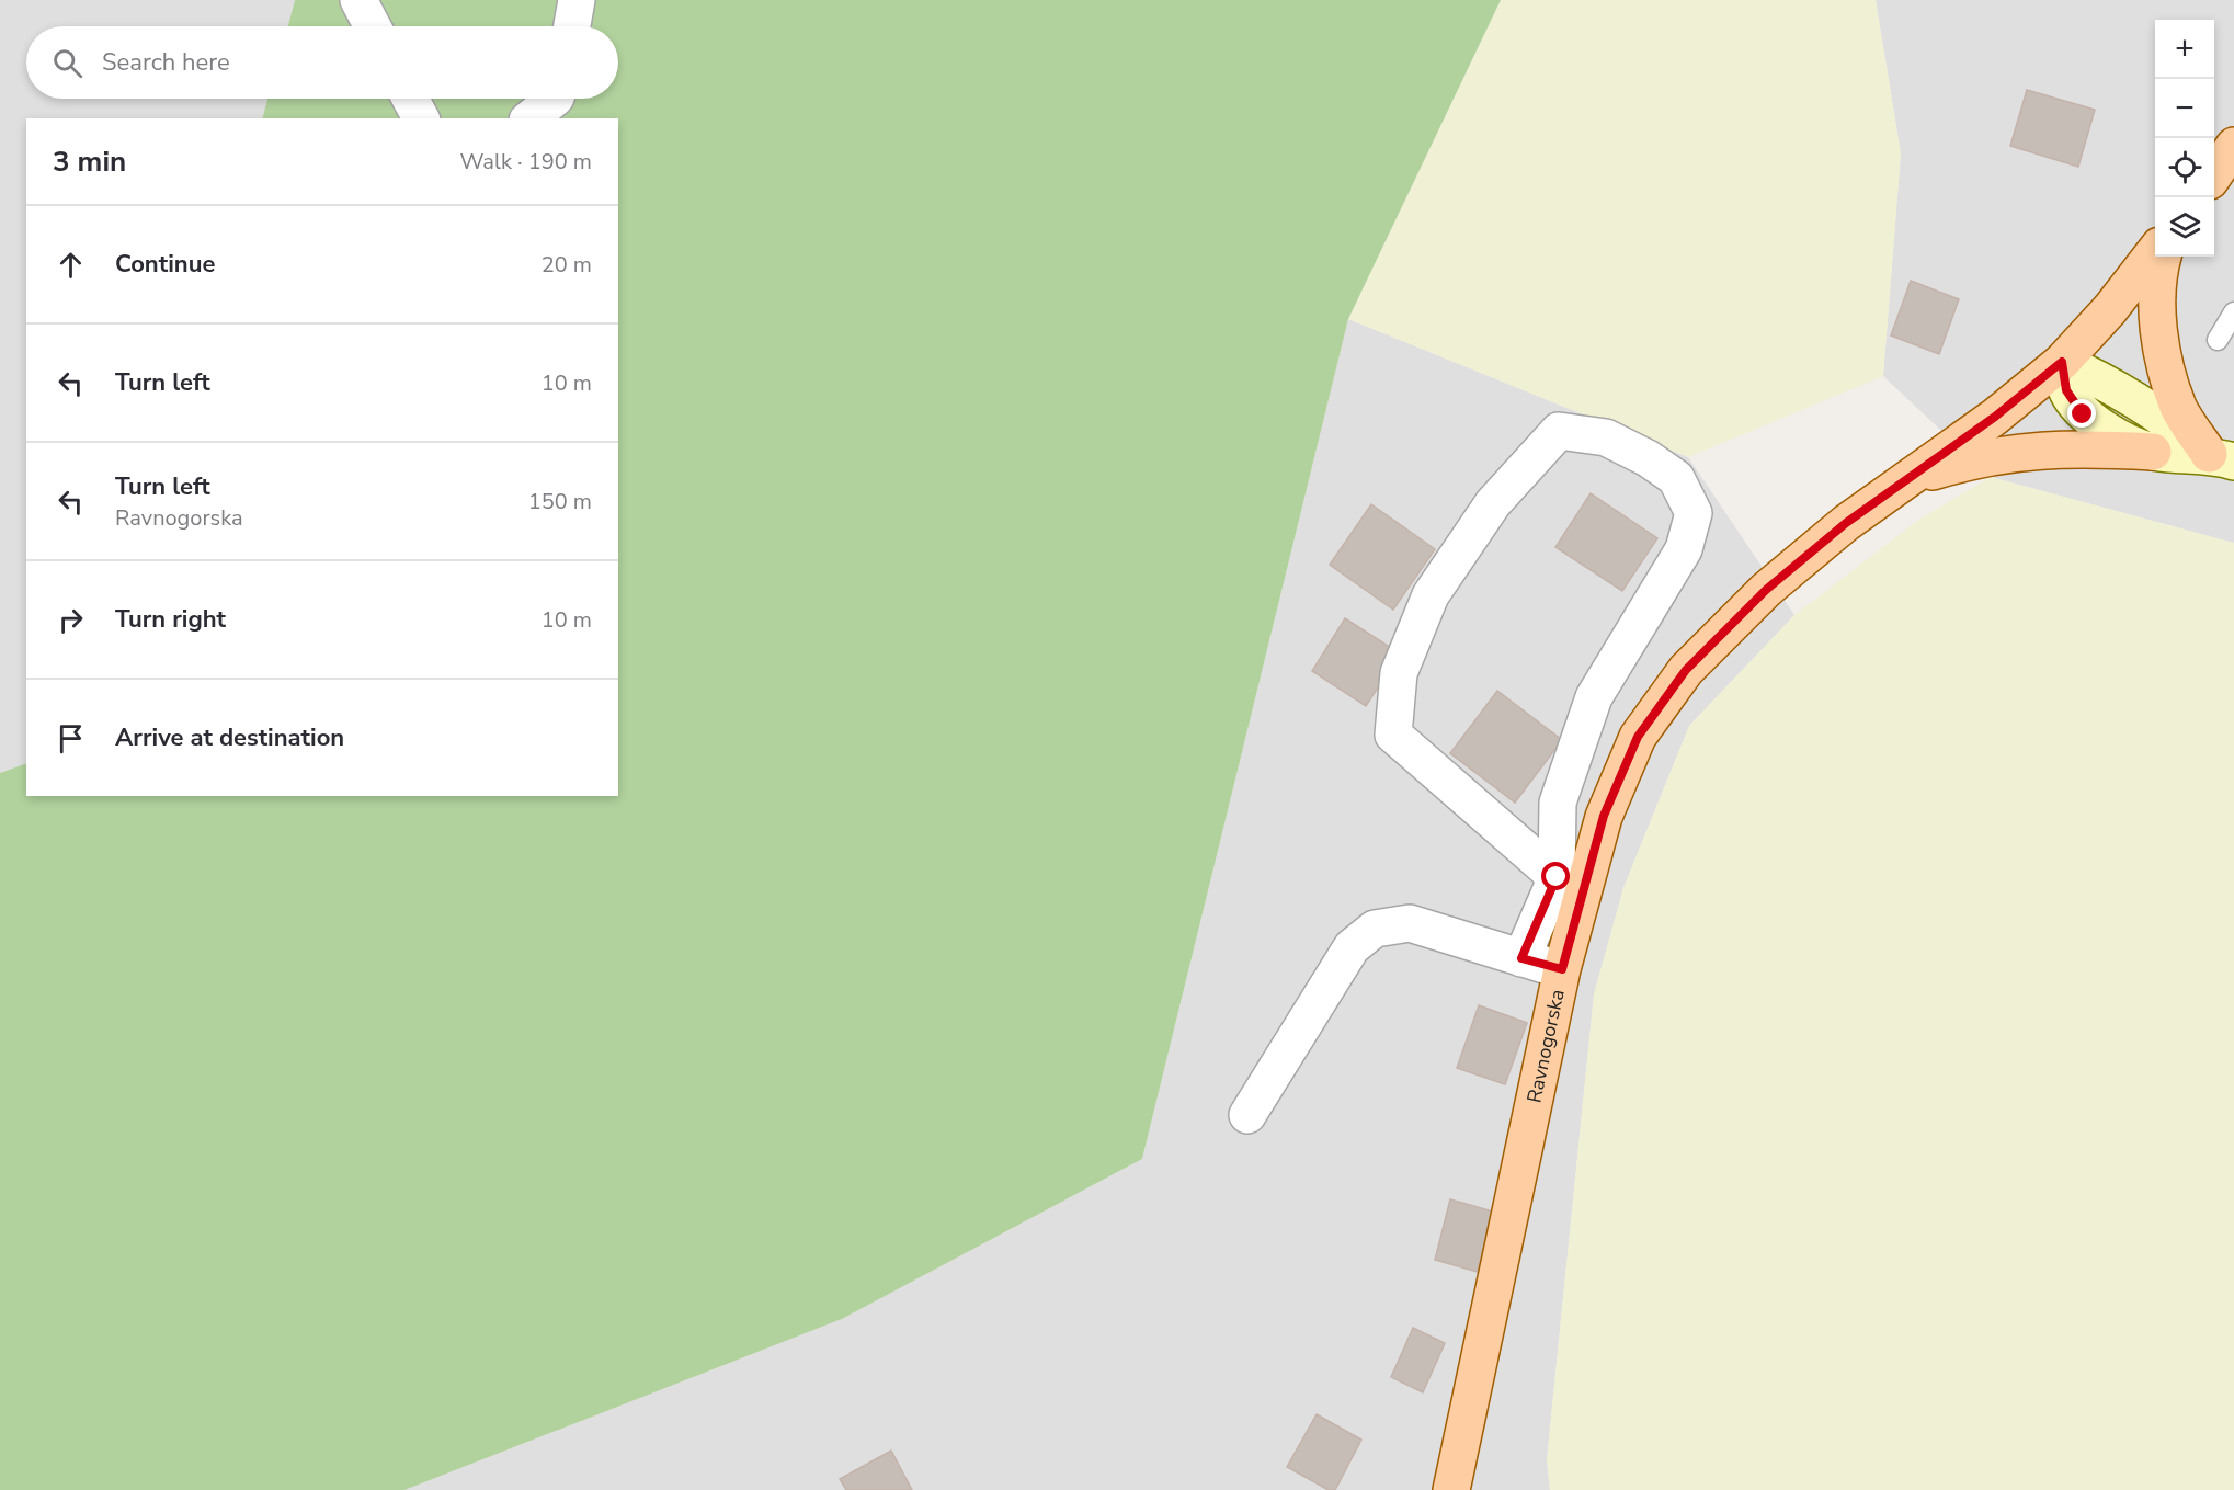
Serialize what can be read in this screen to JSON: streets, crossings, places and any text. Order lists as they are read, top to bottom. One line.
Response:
{"streets":{"main road":["Ravnogorska"]},"page":{"map_buttons":["+","−"],"search":"Search here","heading":["3 min","Walk · 190 m"],"list":[["Continue","20 m"],["Turn left","10 m"],["Turn left","Ravnogorska","150 m"],["Turn right","10 m"],"Arrive at destination"]}}
